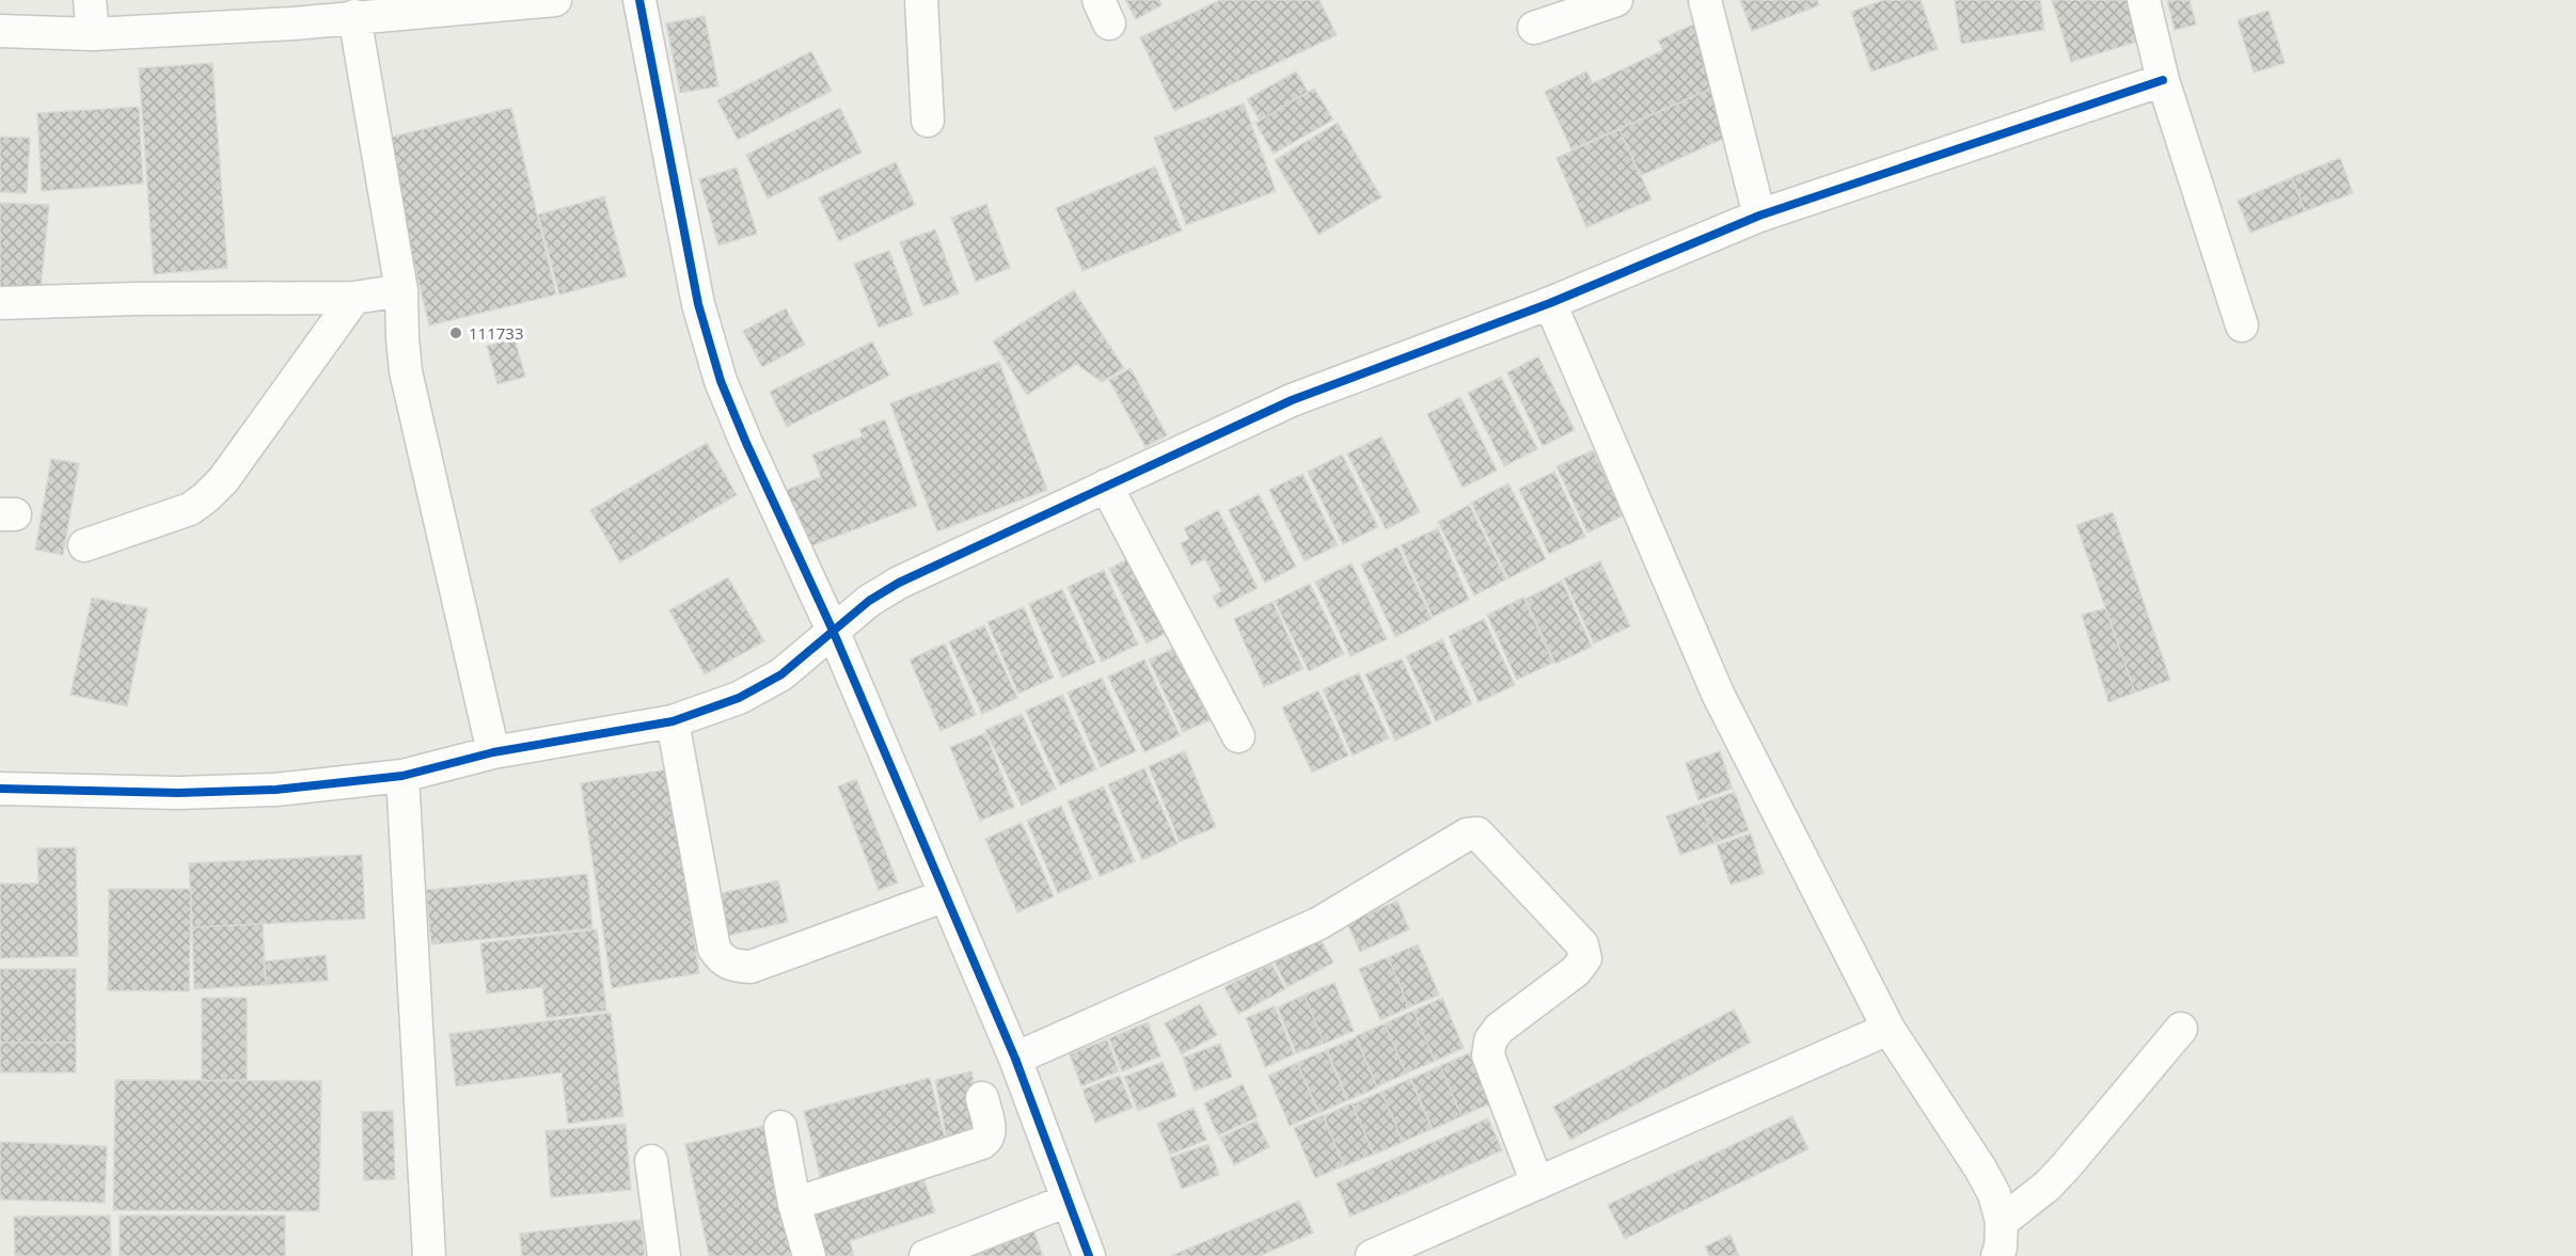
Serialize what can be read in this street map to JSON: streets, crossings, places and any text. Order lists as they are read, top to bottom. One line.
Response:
{"places":["111733"]}
